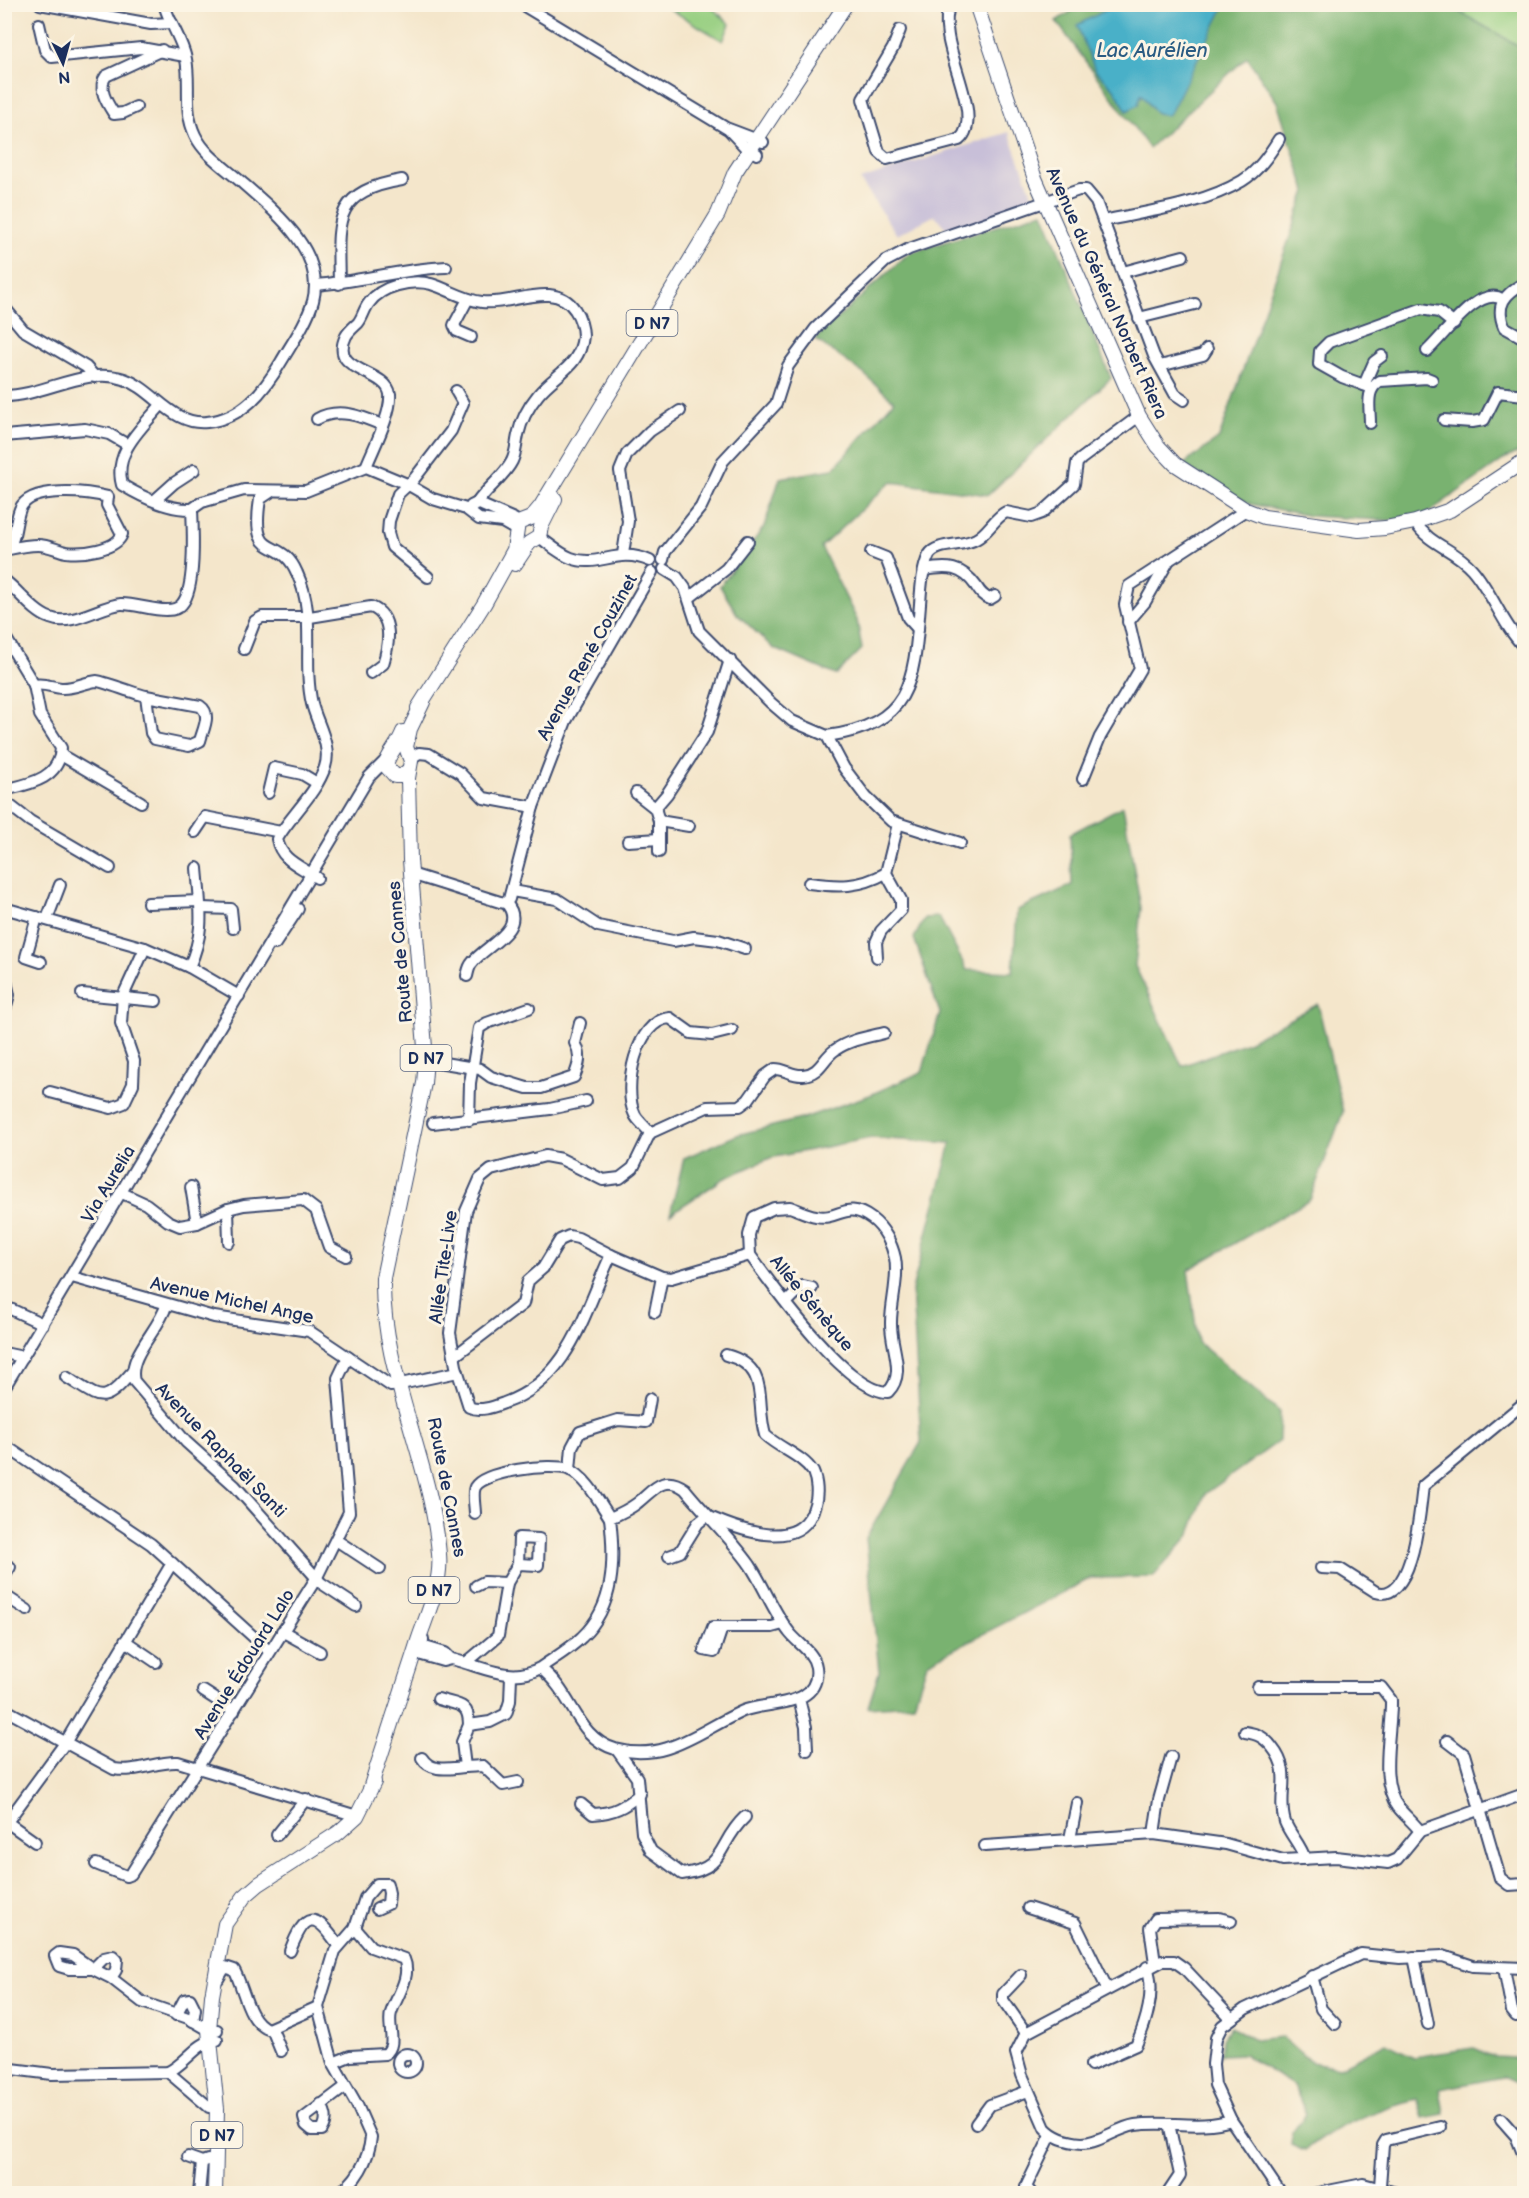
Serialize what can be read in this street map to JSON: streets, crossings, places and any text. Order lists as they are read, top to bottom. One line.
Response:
{"streets":{"main road":["Avenue du Général Norbert Riera","D N7","Route de Cannes"],"street":["Avenue René Couzinet","Via Aurelia","Allée Tite-Live","Avenue Michel Ange","Allée Sénèque","Avenue Raphaël Santi","Avenue Édouard Lalo"]},"crossings":[["D N7","Route de Cannes"],["D N7","Via Aurelia"],["Route de Cannes","Via Aurelia"],["Route de Cannes","Avenue Michel Ange"],["Via Aurelia","Avenue Michel Ange"],["Allée Tite-Live","Avenue Michel Ange"],["Avenue Michel Ange","Avenue Édouard Lalo"],["Avenue Raphaël Santi","Avenue Édouard Lalo"]],"water":["Lac Aurélien"],"north":"bottom"}
